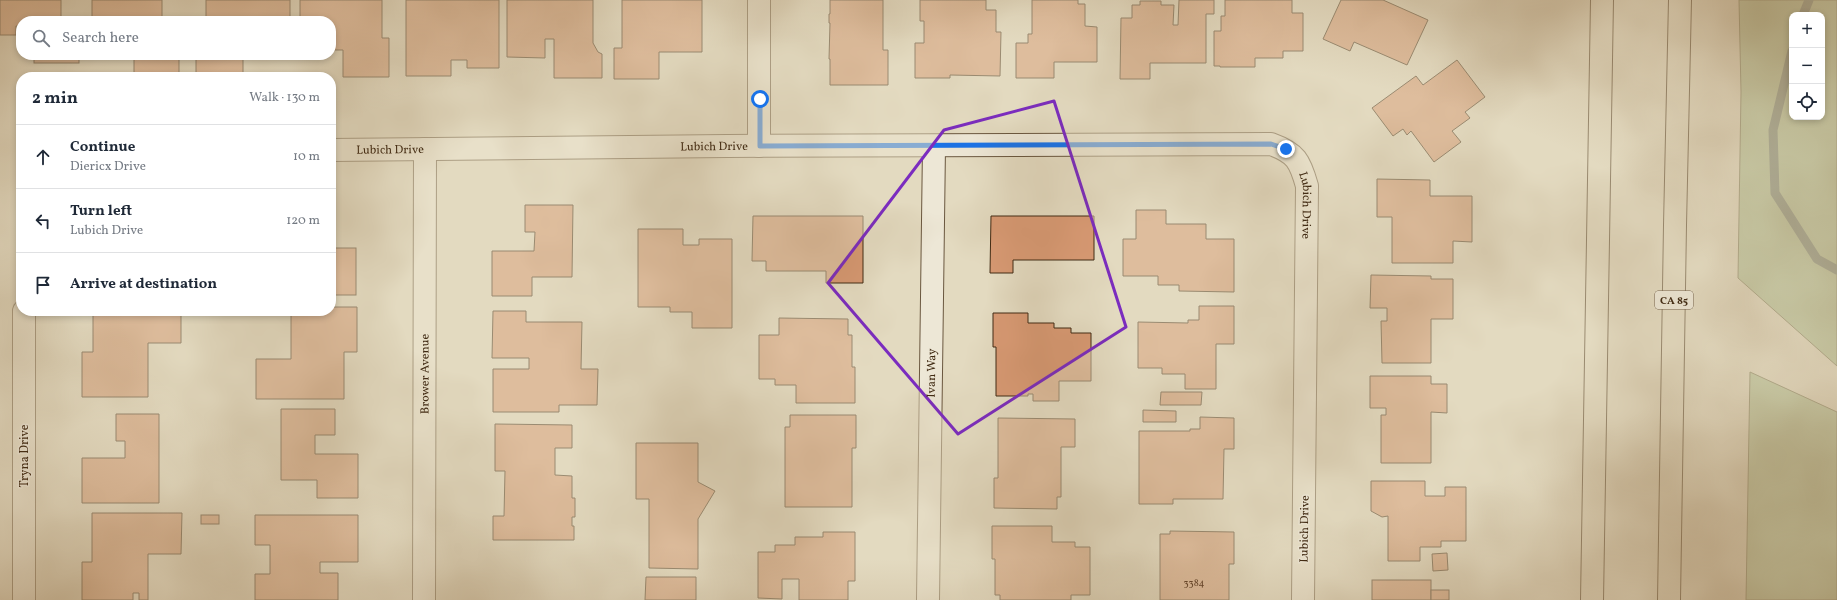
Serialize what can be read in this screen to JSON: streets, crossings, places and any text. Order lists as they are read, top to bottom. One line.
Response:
{"streets":{"highway":["CA 85"],"street":["Lubich Drive","Ivan Way","Brower Avenue","Tryna Drive"]},"crossings":[["Lubich Drive","Ivan Way"],["Lubich Drive","Brower Avenue"]],"house_numbers":["3384"],"page":{"map_buttons":["+","−"],"search":"Search here","heading":["2 min","Walk · 130 m"],"list":[["Continue","Diericx Drive","10 m"],["Turn left","Lubich Drive","120 m"],"Arrive at destination"]}}
